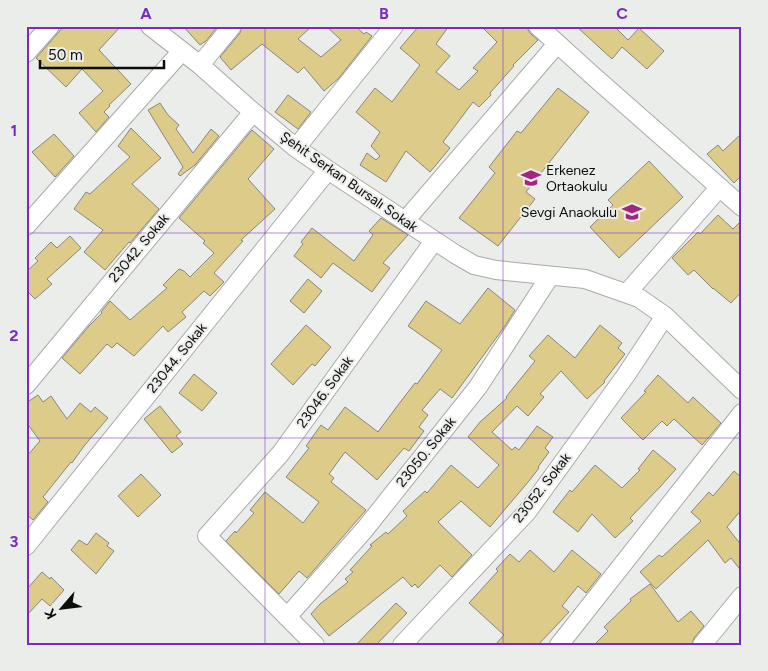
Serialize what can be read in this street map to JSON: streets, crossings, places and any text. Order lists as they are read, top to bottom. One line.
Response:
{"streets":{"street":["Şehit Serkan Bursalı Sokak","23042. Sokak","23044. Sokak","23046. Sokak","23050. Sokak","23052. Sokak"]},"crossings":[["Şehit Serkan Bursalı Sokak","23042. Sokak"],["Şehit Serkan Bursalı Sokak","23044. Sokak"],["Şehit Serkan Bursalı Sokak","23046. Sokak"],["Şehit Serkan Bursalı Sokak","23050. Sokak"],["Şehit Serkan Bursalı Sokak","23052. Sokak"],["23046. Sokak","23050. Sokak"]],"places":{"school or university":["Erkenez Ortaokulu","Sevgi Anaokulu"]},"scale_bar":"50 m","north":"bottom left","grid":{"columns":["A","B","C"],"rows":["1","2","3"]}}
